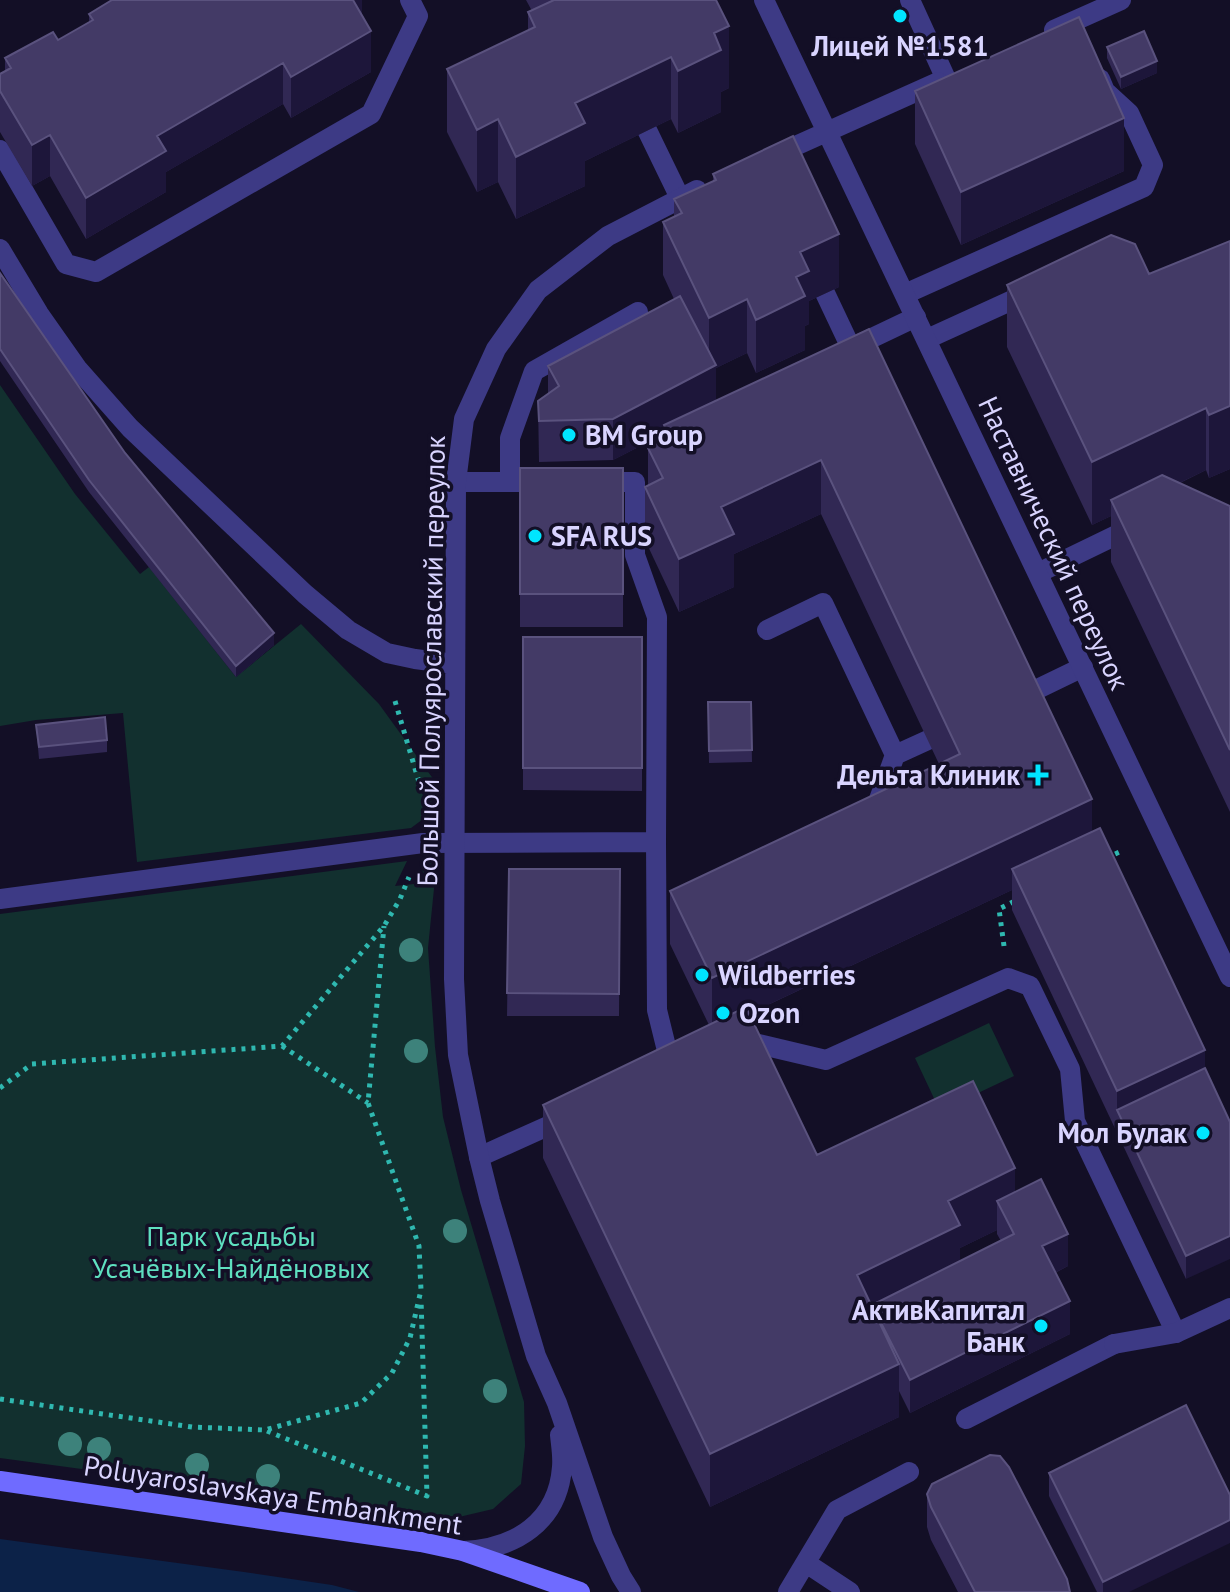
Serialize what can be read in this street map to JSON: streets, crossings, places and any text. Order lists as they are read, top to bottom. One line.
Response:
{"streets":{"main road":["Poluyaroslavskaya Embankment"],"street":["Наставнический переулок","Большой Полуярославский переулок"]},"parks":["Парк усадьбы Усачёвых-Найдёновых"],"places":{"other":["Лицей №1581","BM Group","SFA RUS","Wildberries","Ozon","Мол Булак","АктивКапитал Банк"],"health":["Дельта Клиник"]}}
